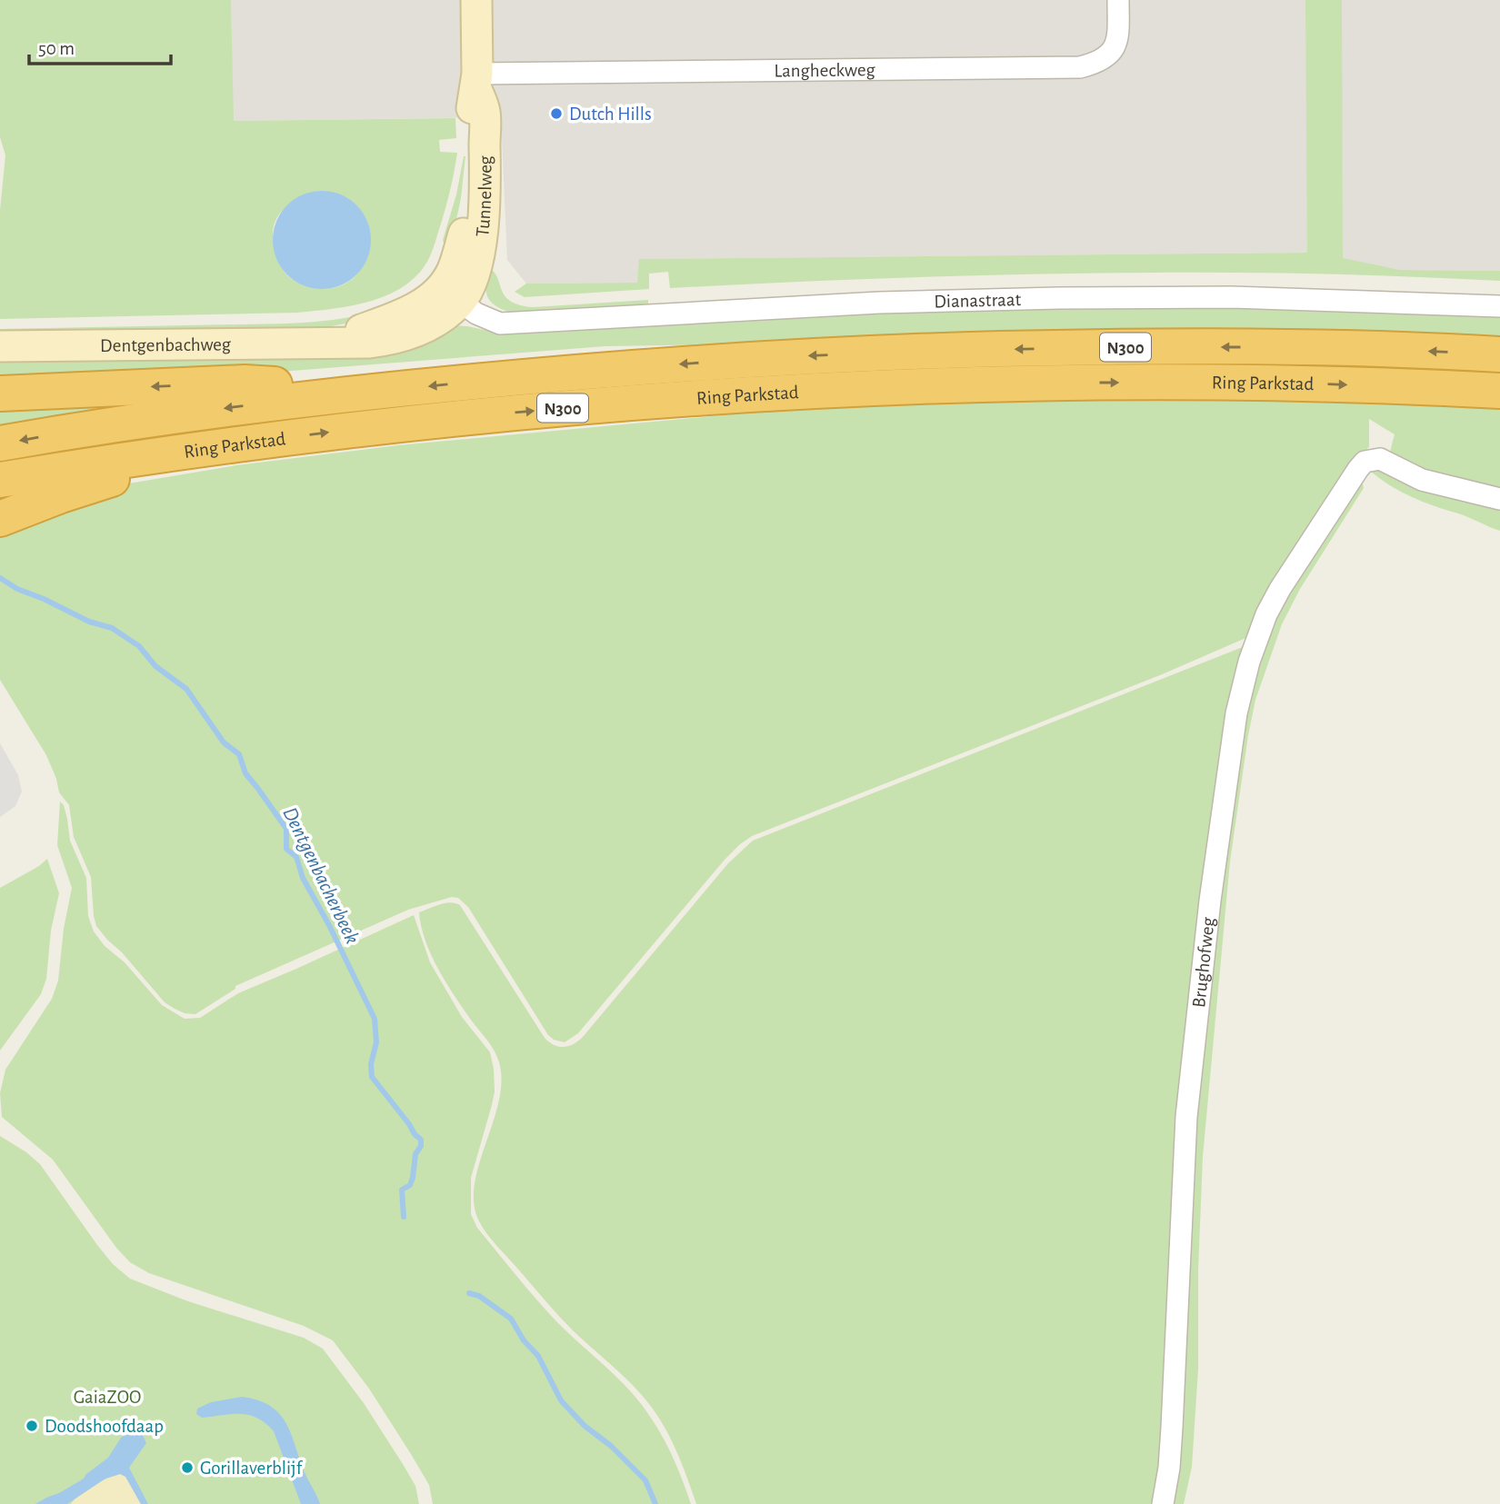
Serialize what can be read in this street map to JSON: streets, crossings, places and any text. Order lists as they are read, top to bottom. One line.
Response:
{"streets":{"highway":["N300","Ring Parkstad"],"street":["Langheckweg","Tunnelweg","Dianastraat","Dentgenbachweg","Brughofweg"]},"crossings":[["Langheckweg","Tunnelweg"],["Tunnelweg","Dianastraat"],["Tunnelweg","Dentgenbachweg"],["Dianastraat","Dentgenbachweg"],["N300","Ring Parkstad"]],"water":["Dentgenbacherbeek"],"parks":["GaiaZOO"],"places":["Dutch Hills","Doodshoofdaap","Gorillaverblijf"],"scale_bar":"50 m"}
